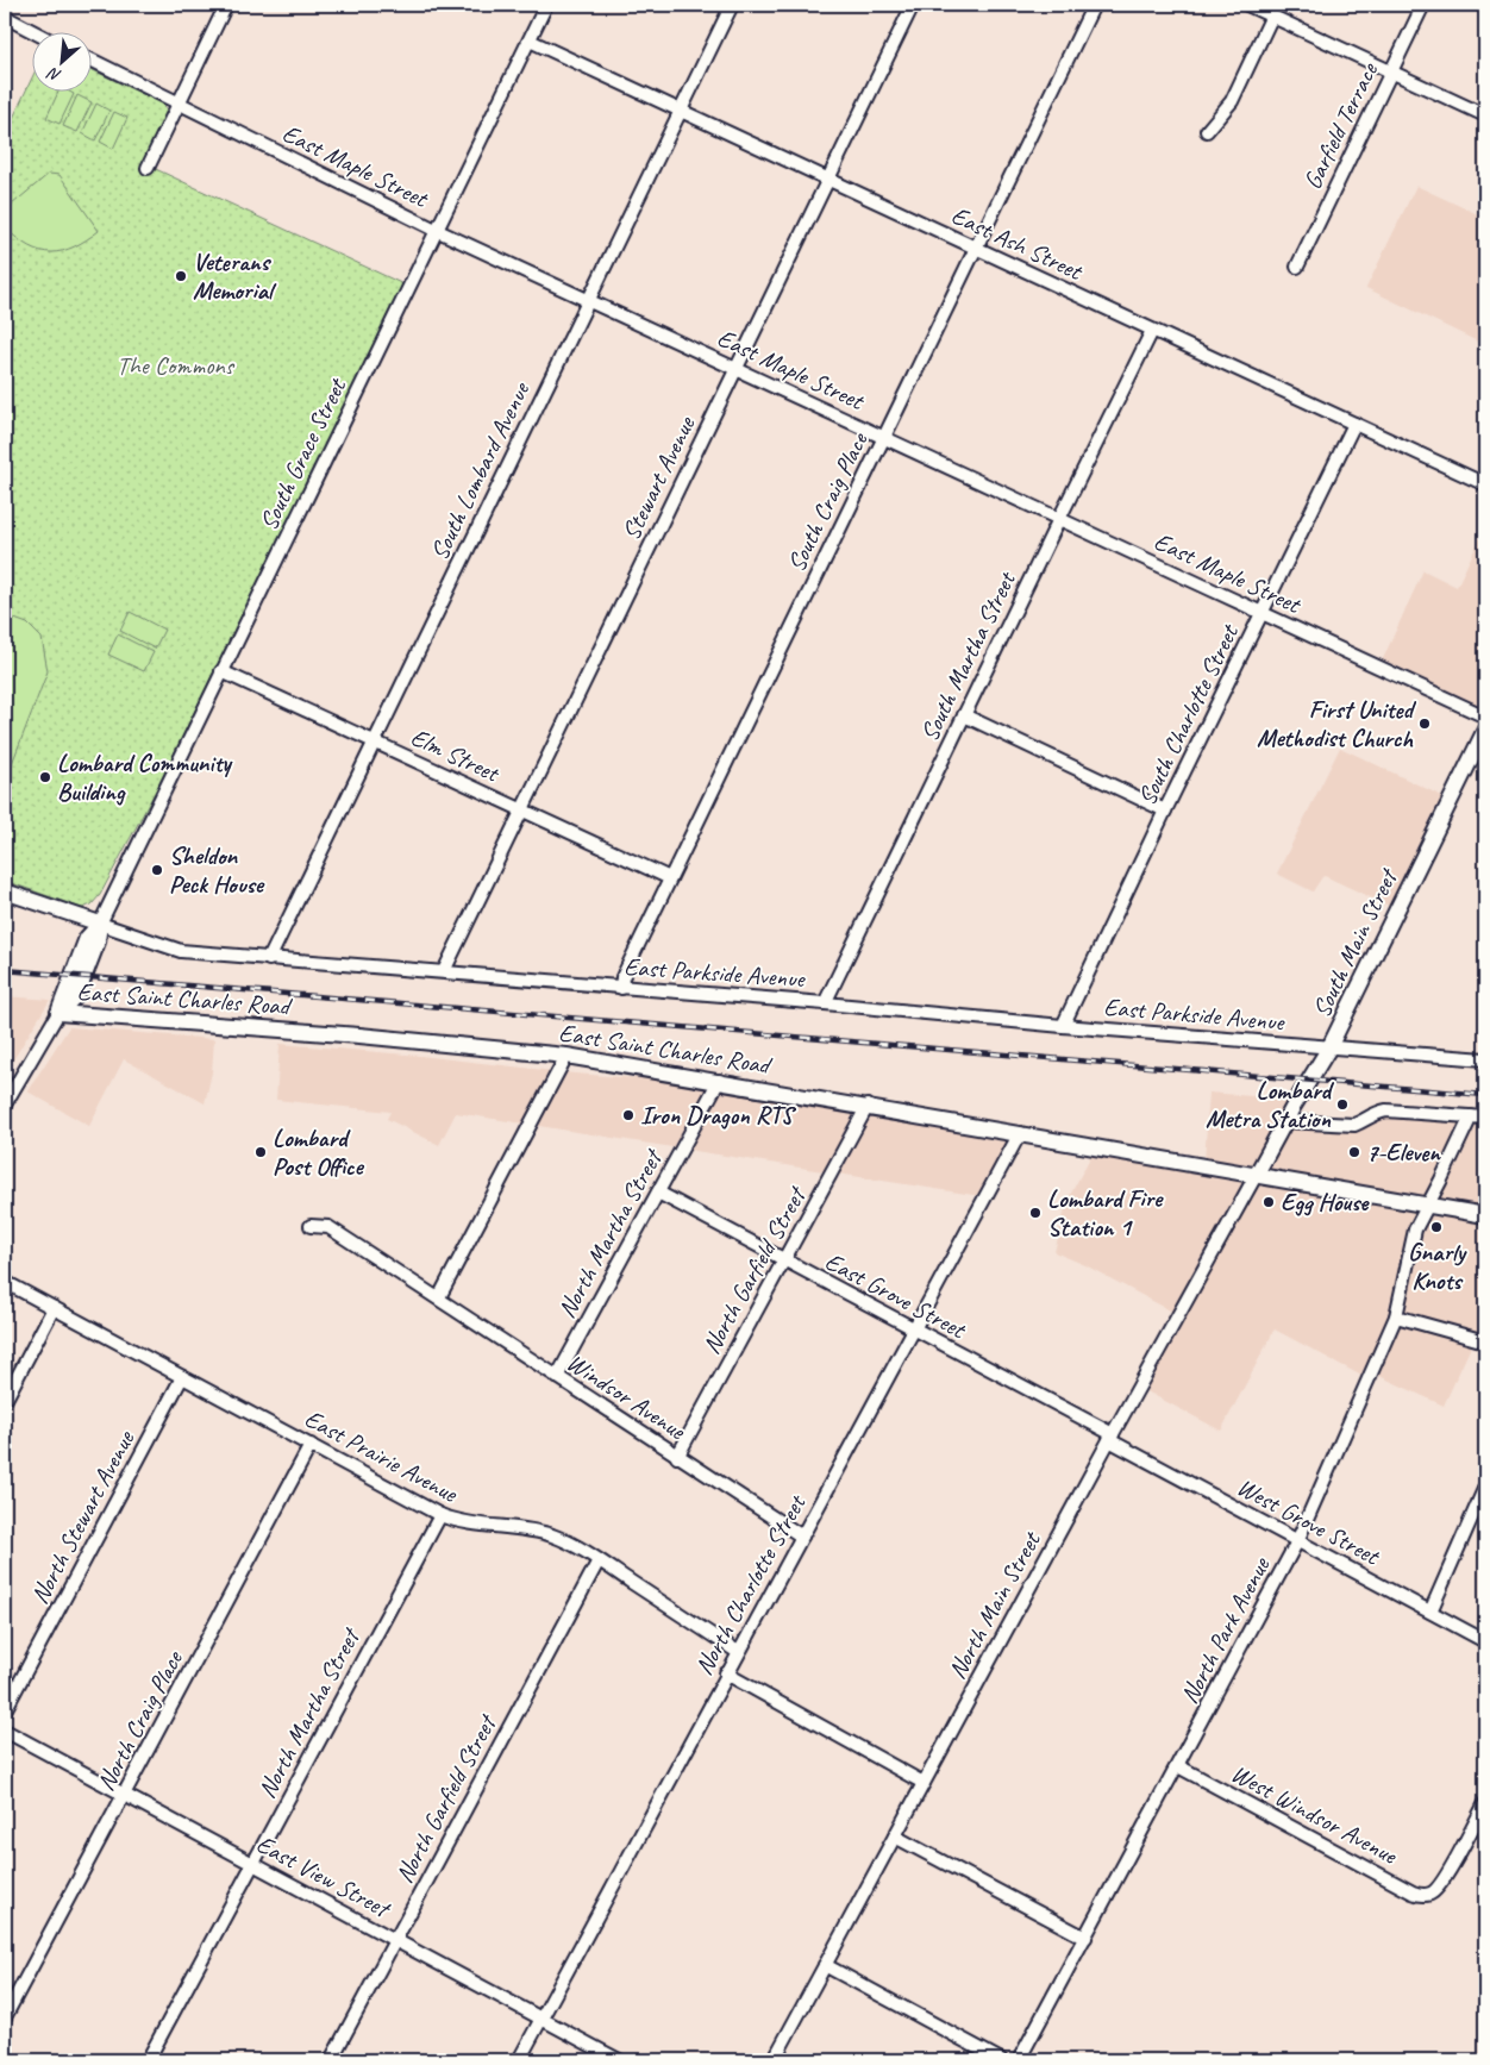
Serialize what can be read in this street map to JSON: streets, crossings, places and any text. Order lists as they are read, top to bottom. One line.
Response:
{"streets":{"main road":["South Main Street","East Saint Charles Road"],"street":["Garfield Terrace","East Maple Street","East Ash Street","South Grace Street","South Lombard Avenue","Stewart Avenue","South Craig Place","South Martha Street","South Charlotte Street","Elm Street","East Parkside Avenue","North Martha Street","North Garfield Street","East Grove Street","Windsor Avenue","East Prairie Avenue","North Stewart Avenue","West Grove Street","North Charlotte Street","North Main Street","North Park Avenue","North Craig Place","West Windsor Avenue","East View Street"]},"crossings":[["East Maple Street","South Grace Street"],["East Maple Street","South Lombard Avenue"],["East Maple Street","Stewart Avenue"],["East Maple Street","South Craig Place"],["East Maple Street","South Martha Street"],["East Maple Street","South Charlotte Street"],["East Ash Street","South Grace Street"],["East Ash Street","South Lombard Avenue"],["East Ash Street","Stewart Avenue"],["East Ash Street","South Craig Place"],["East Ash Street","South Martha Street"],["East Ash Street","South Charlotte Street"],["South Grace Street","Elm Street"],["South Grace Street","East Parkside Avenue"],["South Lombard Avenue","Elm Street"],["South Lombard Avenue","East Parkside Avenue"],["Stewart Avenue","Elm Street"],["Stewart Avenue","East Parkside Avenue"],["South Craig Place","Elm Street"],["South Craig Place","East Parkside Avenue"],["South Martha Street","East Parkside Avenue"],["South Charlotte Street","East Parkside Avenue"],["South Main Street","East Parkside Avenue"],["South Main Street","East Saint Charles Road"],["South Main Street","North Main Street"],["East Saint Charles Road","North Martha Street"],["East Saint Charles Road","North Garfield Street"],["East Saint Charles Road","North Charlotte Street"],["East Saint Charles Road","North Main Street"],["East Saint Charles Road","North Park Avenue"],["North Martha Street","East Grove Street"],["North Martha Street","Windsor Avenue"],["North Martha Street","East Prairie Avenue"],["North Martha Street","East View Street"],["North Garfield Street","East Grove Street"],["North Garfield Street","Windsor Avenue"],["North Garfield Street","East Prairie Avenue"],["North Garfield Street","East View Street"],["East Grove Street","West Grove Street"],["East Grove Street","North Charlotte Street"],["East Grove Street","North Main Street"],["Windsor Avenue","North Charlotte Street"],["East Prairie Avenue","North Stewart Avenue"],["East Prairie Avenue","North Charlotte Street"],["East Prairie Avenue","North Craig Place"],["West Grove Street","North Main Street"],["West Grove Street","North Park Avenue"],["North Charlotte Street","East View Street"],["North Park Avenue","West Windsor Avenue"],["North Craig Place","East View Street"]],"parks":["The Commons"],"places":["Veterans Memorial","First United Methodist Church","Lombard Community Building","Sheldon Peck House","Lombard Metra Station","Iron Dragon RTS","Lombard Post Office","7-Eleven","Egg House","Lombard Fire Station 1","Gnarly Knots"],"north":"bottom left"}
